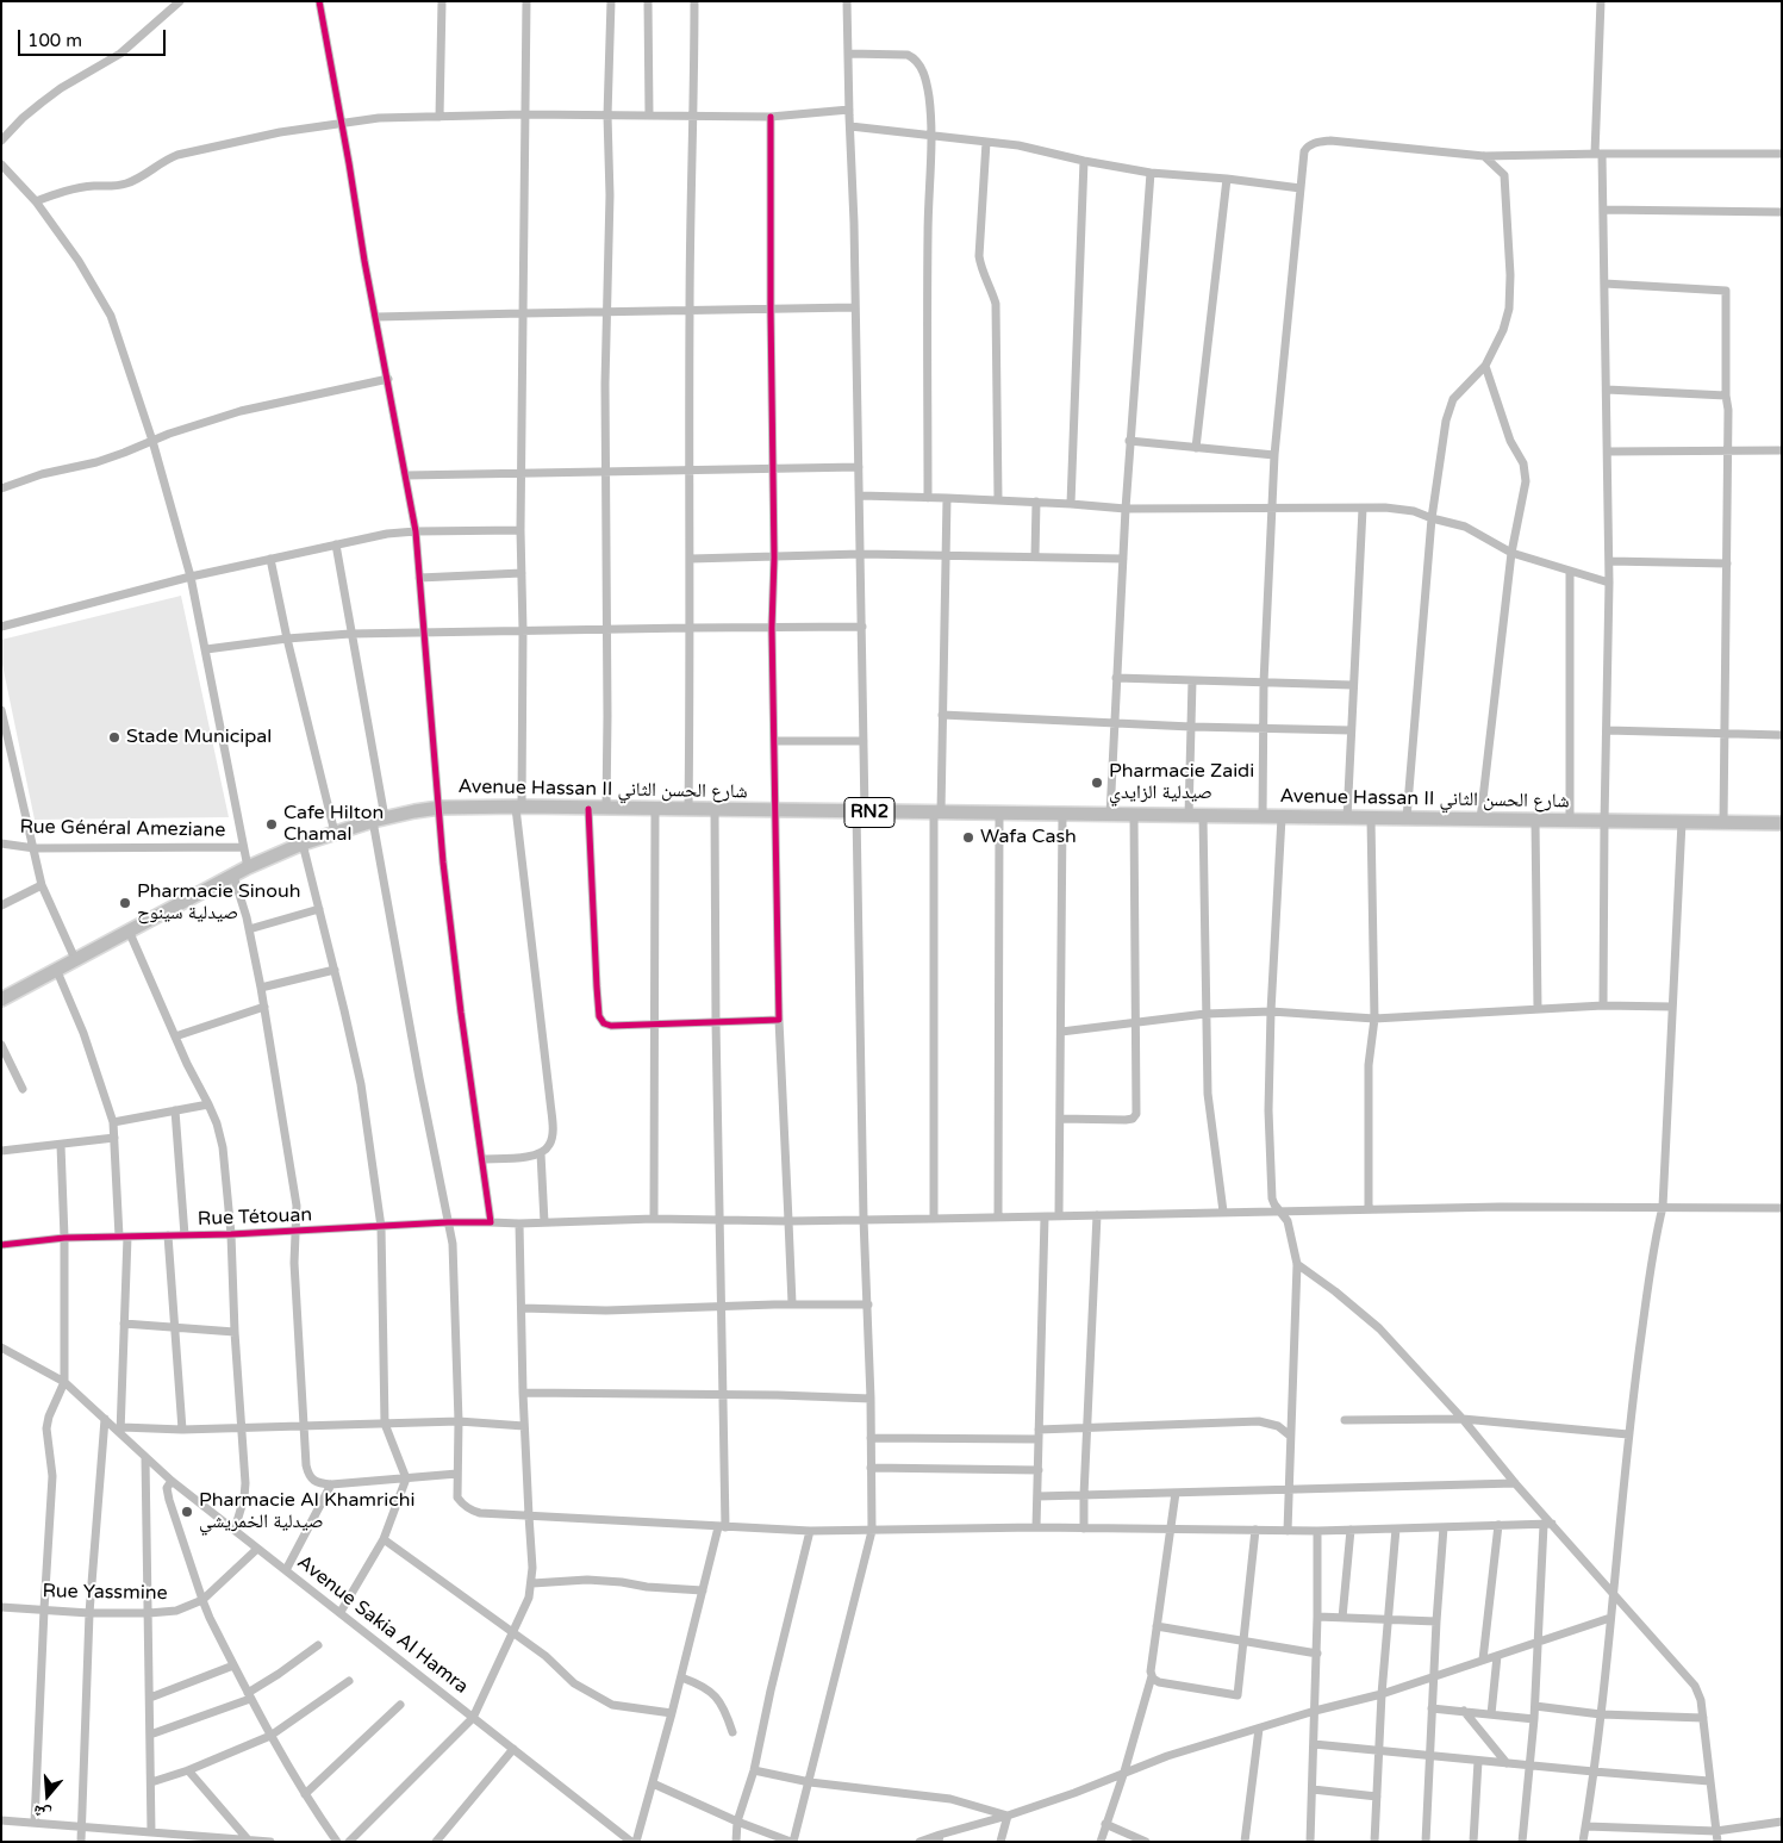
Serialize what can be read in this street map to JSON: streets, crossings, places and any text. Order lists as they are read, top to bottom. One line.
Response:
{"streets":{"main road":["Avenue Hassan II شارع الحسن الثاني","RN2"],"street":["Rue Général Ameziane","Rue Tétouan","Rue Yassmine","Avenue Sakia Al Hamra"]},"crossings":[["Rue Yassmine","Avenue Sakia Al Hamra"]],"places":["Stade Municipal","Pharmacie Zaidi صيدلية الزايدي","Cafe Hilton Chamal","Wafa Cash","Pharmacie Sinouh صيدلية سينوح","Pharmacie Al Khamrichi صيدلية الخمريشي"],"scale_bar":"100 m","north":"bottom"}
